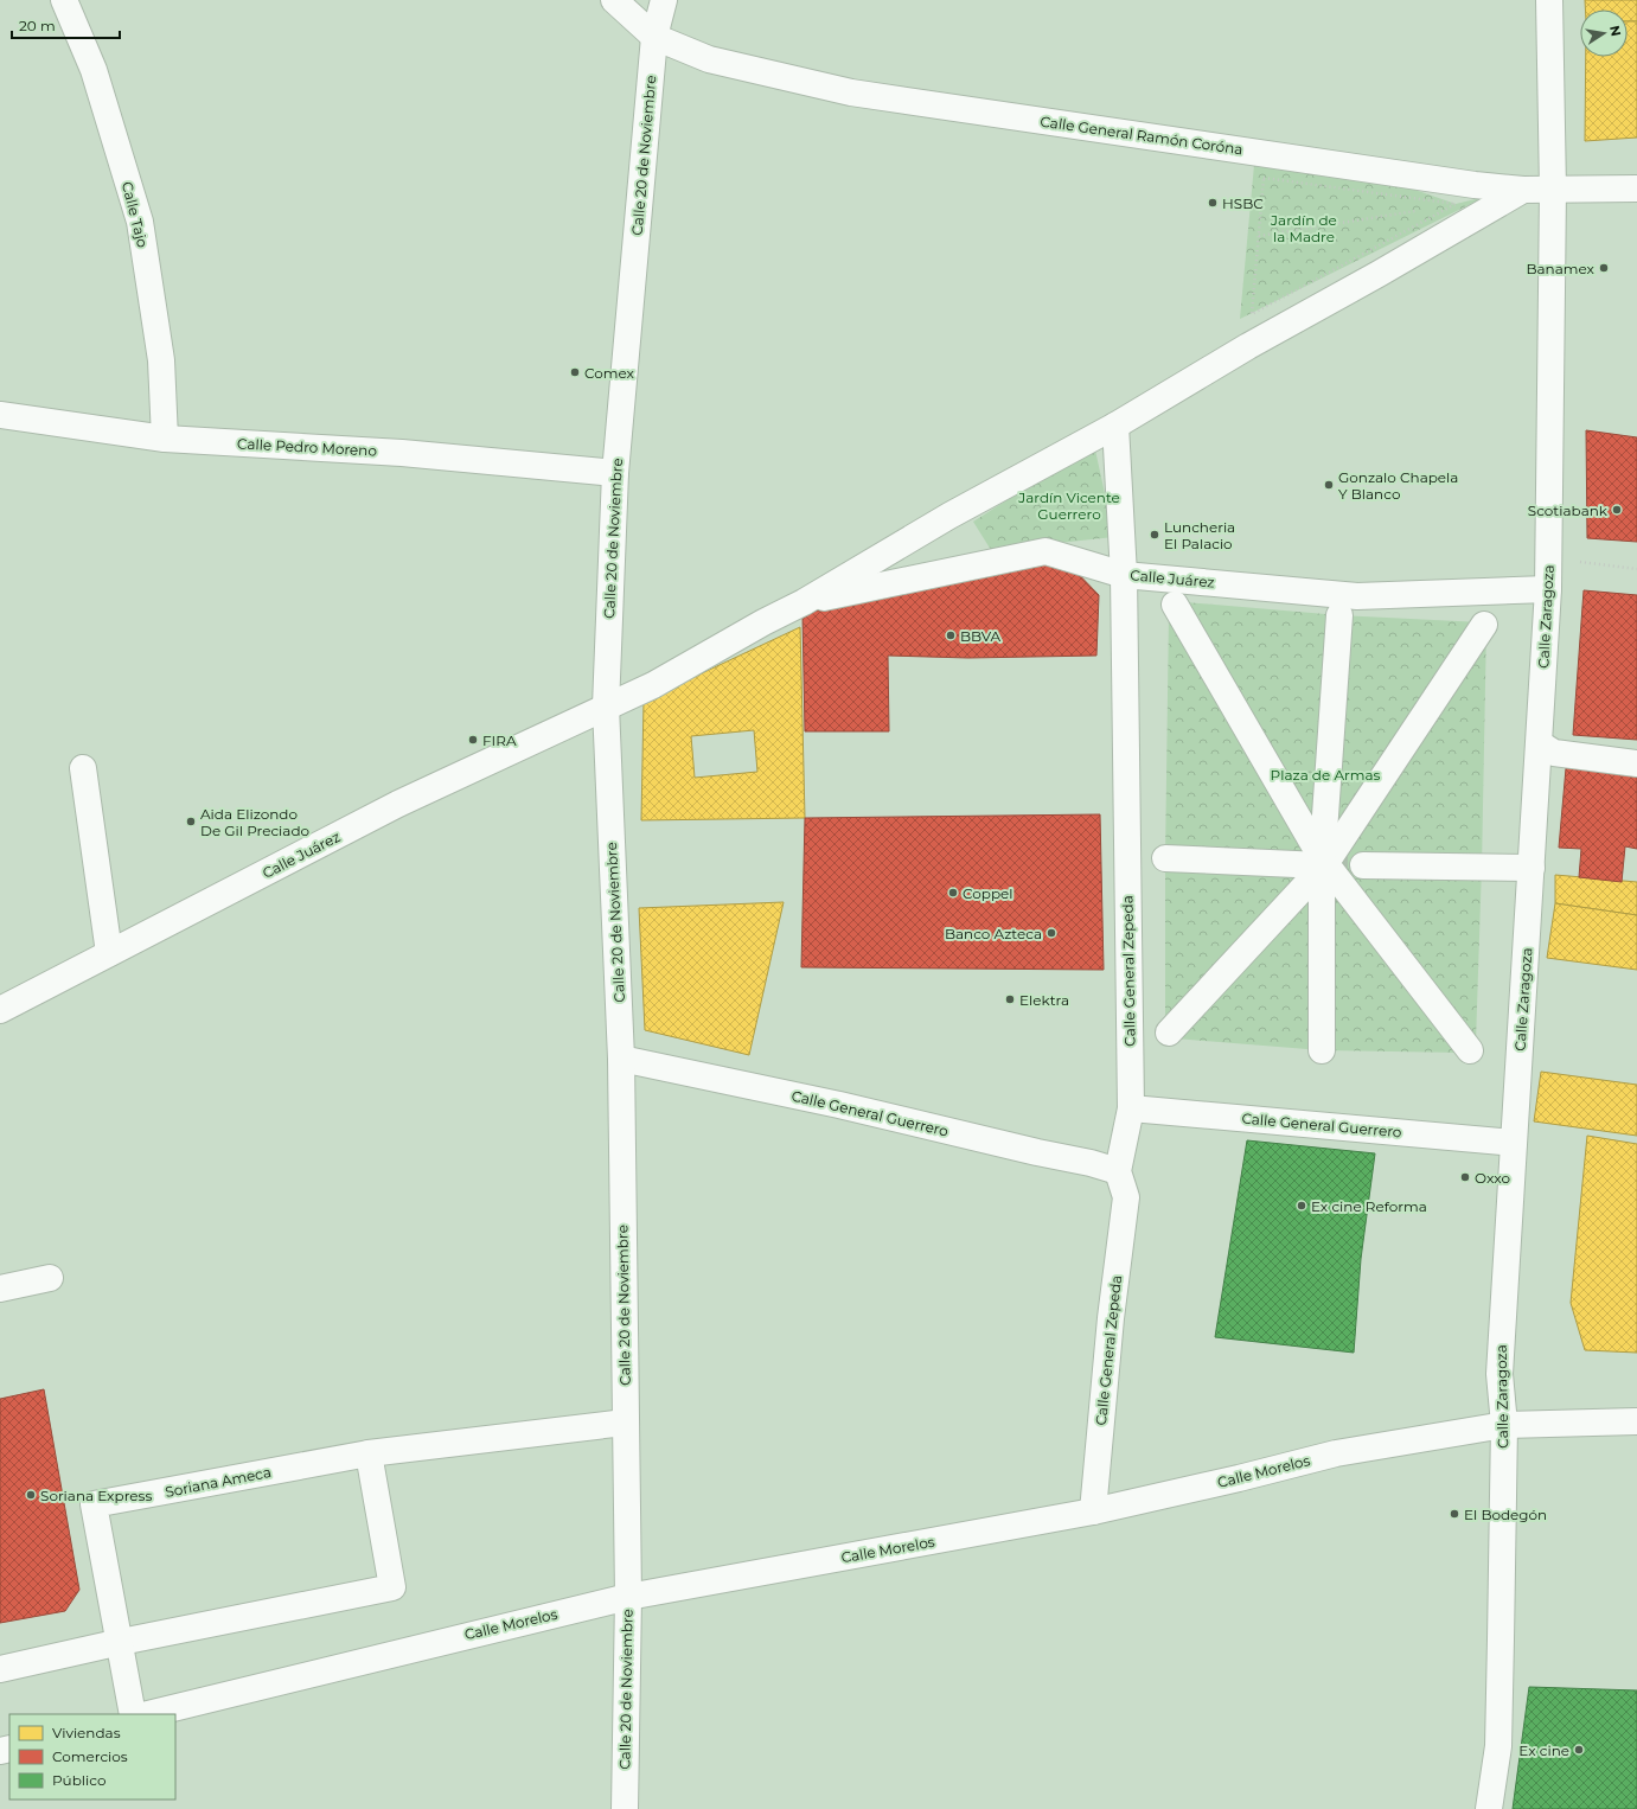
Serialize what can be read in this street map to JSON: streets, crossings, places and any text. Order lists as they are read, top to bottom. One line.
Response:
{"streets":{"street":["Calle General Ramón Coróna","Calle 20 de Noviembre","Calle Tajo","Calle Pedro Moreno","Calle Juárez","Calle Zaragoza","Calle General Zepeda","Calle General Guerrero","Calle Morelos","Soriana Ameca"]},"crossings":[["Calle General Ramón Coróna","Calle 20 de Noviembre"],["Calle General Ramón Coróna","Calle Zaragoza"],["Calle 20 de Noviembre","Calle Pedro Moreno"],["Calle 20 de Noviembre","Calle Juárez"],["Calle 20 de Noviembre","Calle General Guerrero"],["Calle 20 de Noviembre","Calle Morelos"],["Calle 20 de Noviembre","Soriana Ameca"],["Calle Tajo","Calle Pedro Moreno"],["Calle Juárez","Calle Zaragoza"],["Calle Juárez","Calle General Zepeda"],["Calle Zaragoza","Calle General Guerrero"],["Calle Zaragoza","Calle Morelos"],["Calle General Zepeda","Calle General Guerrero"],["Calle General Zepeda","Calle Morelos"]],"parks":["Jardín de la Madre","Jardín Vicente Guerrero","Plaza de Armas"],"places":["HSBC","Banamex","Comex","Gonzalo Chapela Y Blanco","Scotiabank","Luncheria El Palacio","BBVA","FIRA","Aida Elizondo De Gil Preciado","Coppel","Banco Azteca","Elektra","Oxxo","Ex cine Reforma","Soriana Express","El Bodegón","Ex cine"],"legend":["Viviendas","Comercios","Público"],"scale_bar":"20 m","north":"right"}
